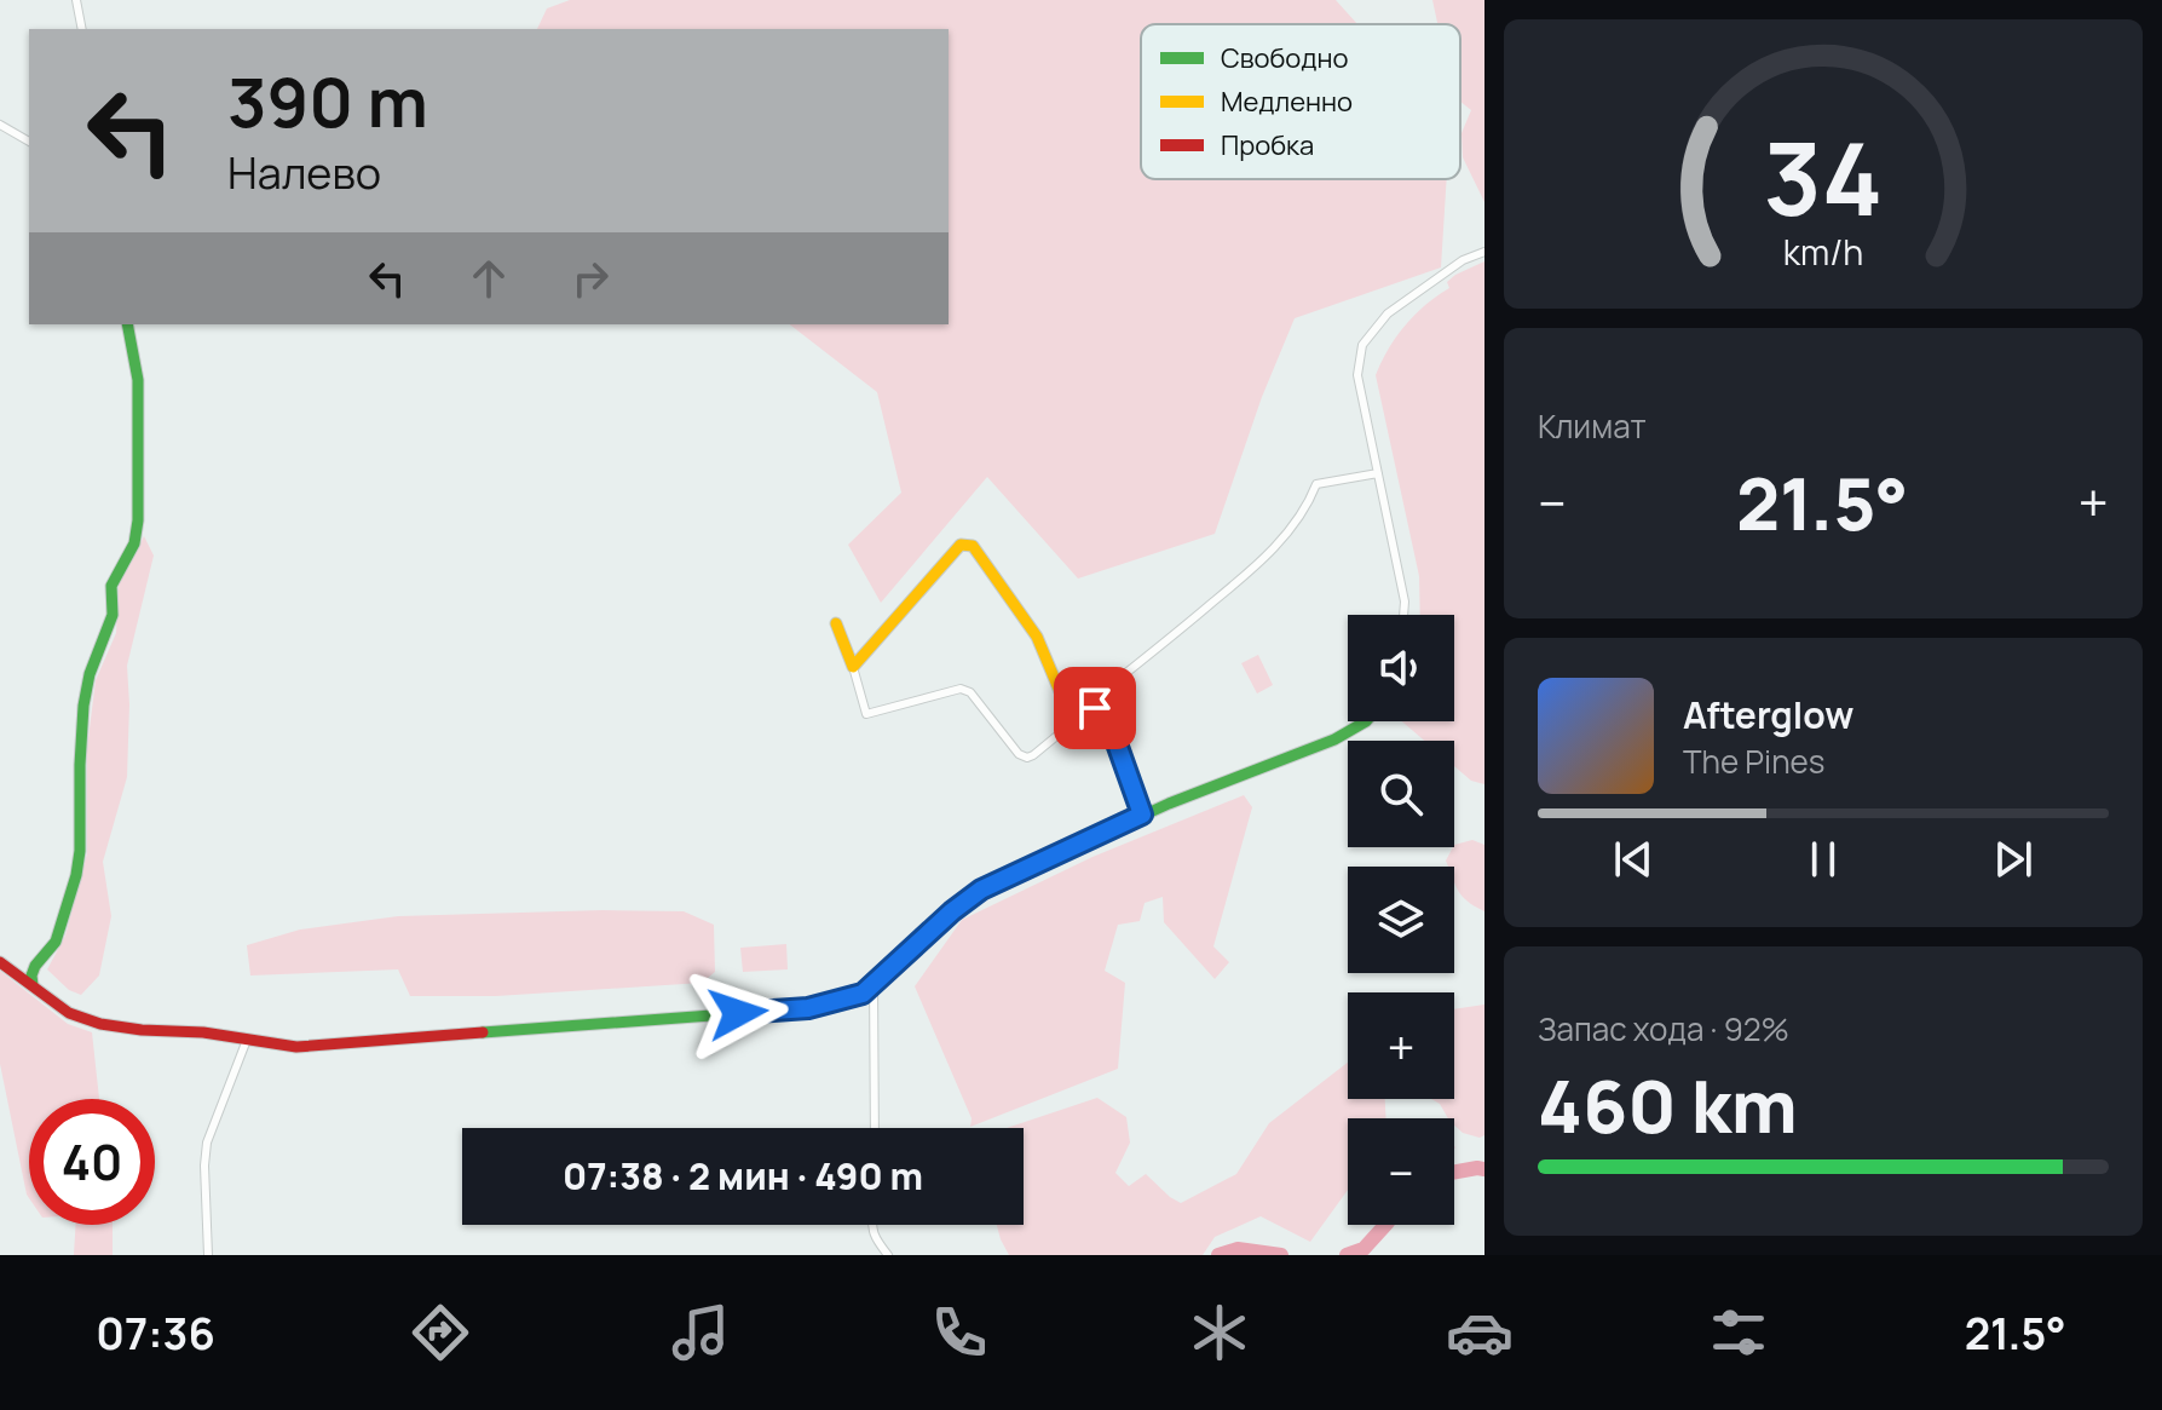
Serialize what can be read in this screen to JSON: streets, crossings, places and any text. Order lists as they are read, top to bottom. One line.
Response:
{"legend":["Свободно","Медленно","Пробка"],"page":{"turn":["390 m","Налево"],"tile":["Климат",["Запас хода · 92%","460 km"]],"heat":["−","21.5°","+"],"map_buttons":["+","−"],"song":["Afterglow","The Pines"],"limit":"40","trip":"07:38 · 2 мин · 490 m","tabs":["07:36","21.5°"],"gauge":["34","km/h"]}}
